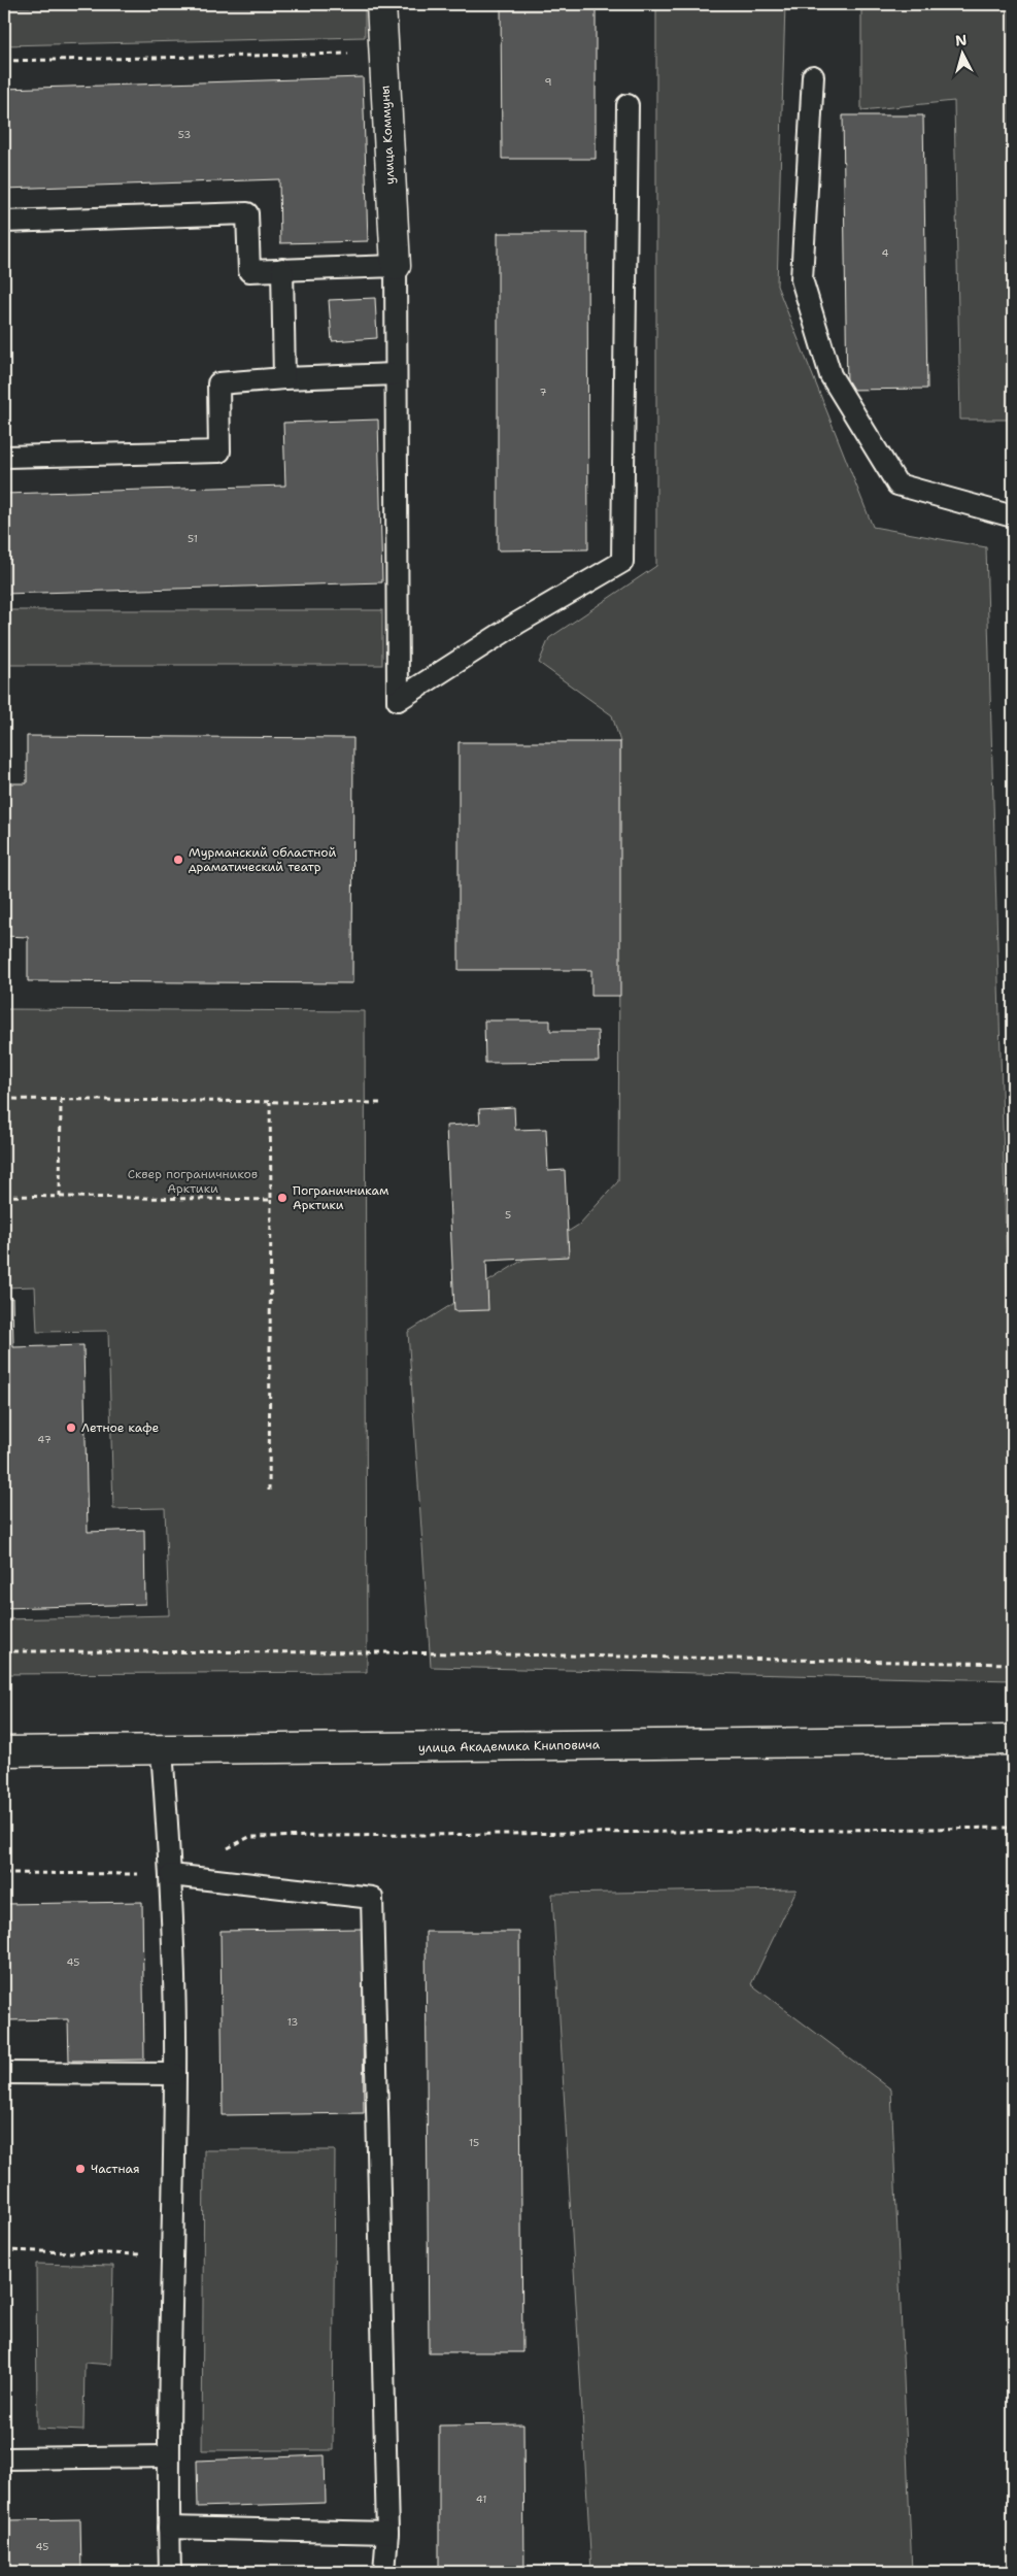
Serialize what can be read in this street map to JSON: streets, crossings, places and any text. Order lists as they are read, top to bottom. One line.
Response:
{"streets":{"main road":["улица Коммуны","улица Академика Книповича"]},"parks":["Сквер пограничников Арктики"],"places":["Мурманский областной драматический театр","Пограничникам Арктики","Летное кафе","Частная"],"house_numbers":["9","53","4","7","51","5","47","45","13","15","41","45"],"north":"top"}
